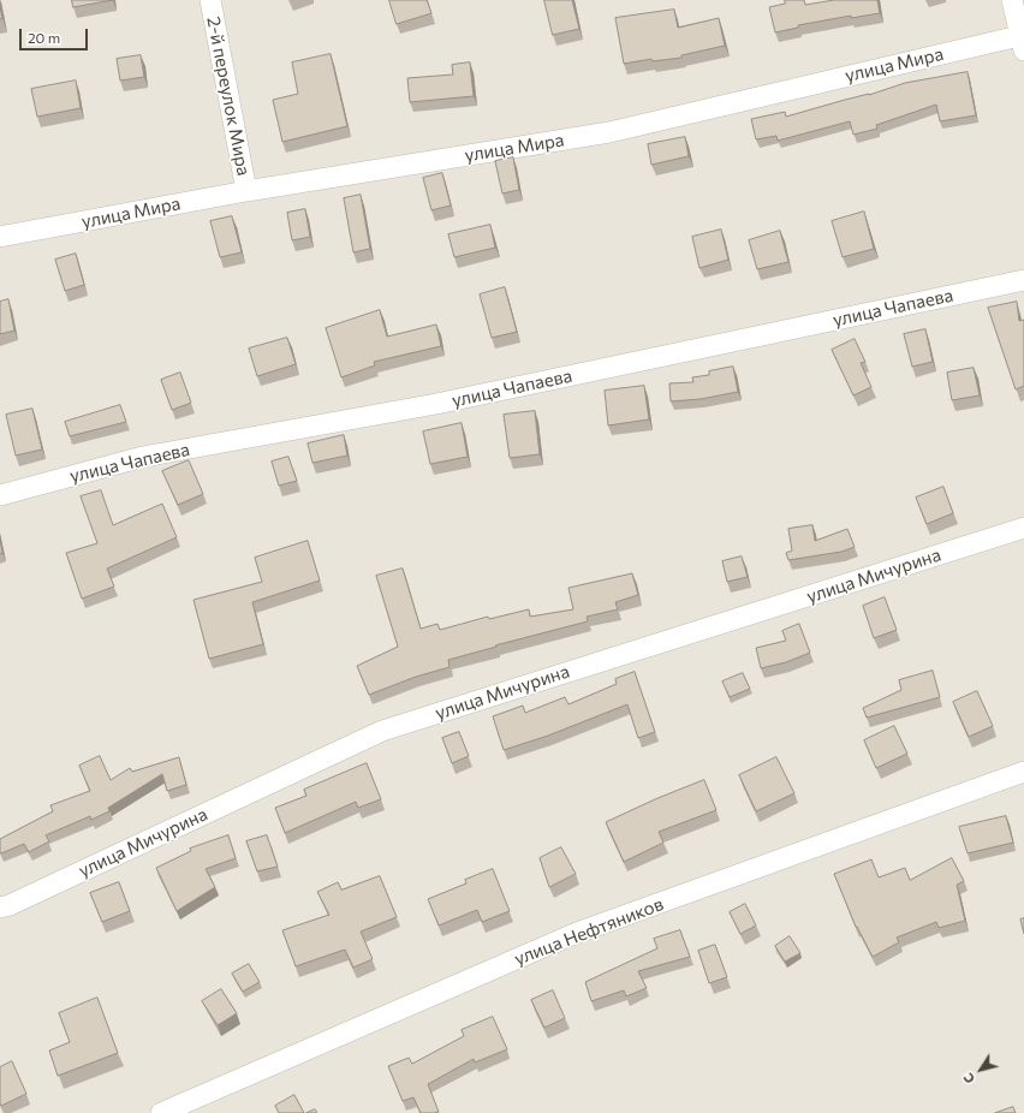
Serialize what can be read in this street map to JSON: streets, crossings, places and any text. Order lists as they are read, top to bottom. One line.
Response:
{"streets":{"street":["улица Мира","2-й переулок Мира","улица Чапаева","улица Мичурина","улица Нефтяников"]},"crossings":[["улица Мира","2-й переулок Мира"]],"scale_bar":"20 m","north":"bottom left"}
